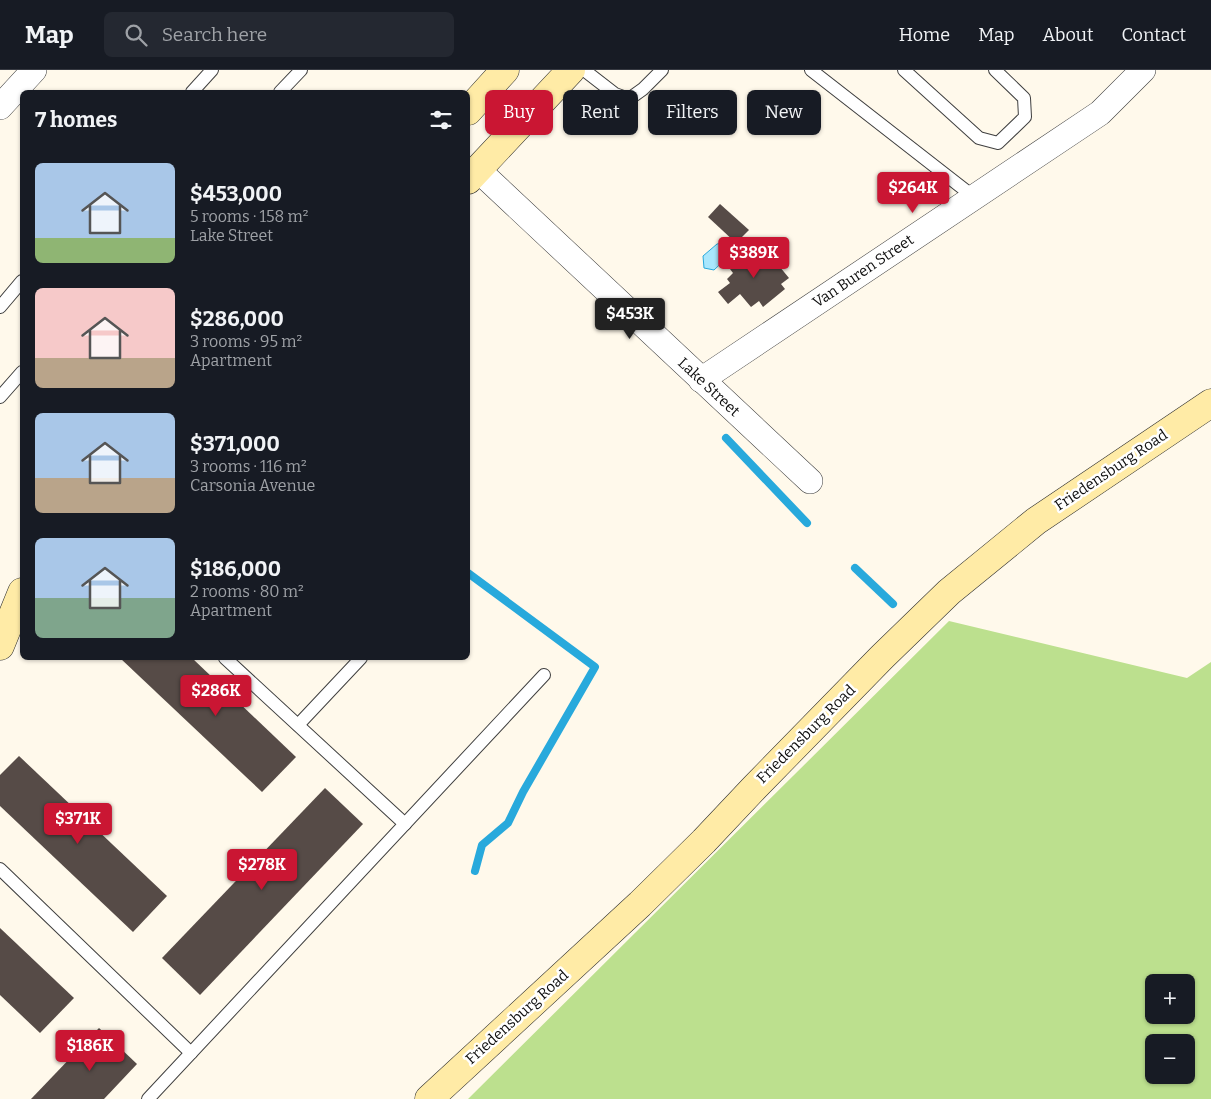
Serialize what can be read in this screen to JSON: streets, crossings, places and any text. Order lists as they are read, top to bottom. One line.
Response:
{"streets":{"main road":["Friedensburg Road"],"street":["Van Buren Street","Lake Street"]},"crossings":[["Van Buren Street","Lake Street"]],"page":{"header":"Map","search":"Search here","nav":["Home","Map","About","Contact"],"chip":["Buy","Rent","Filters","New"],"heading":"7 homes","list":[{"name":"$453,000","note":"5 rooms · 158 m² · Lake Street"},{"name":"$286,000","note":"3 rooms · 95 m² · Apartment"},{"name":"$371,000","note":"3 rooms · 116 m² · Carsonia Avenue"},{"name":"$186,000","note":"2 rooms · 80 m² · Apartment"}],"price":["$264K","$389K","$453K","$286K","$371K","$278K","$186K"],"map_buttons":["+","−"]}}
